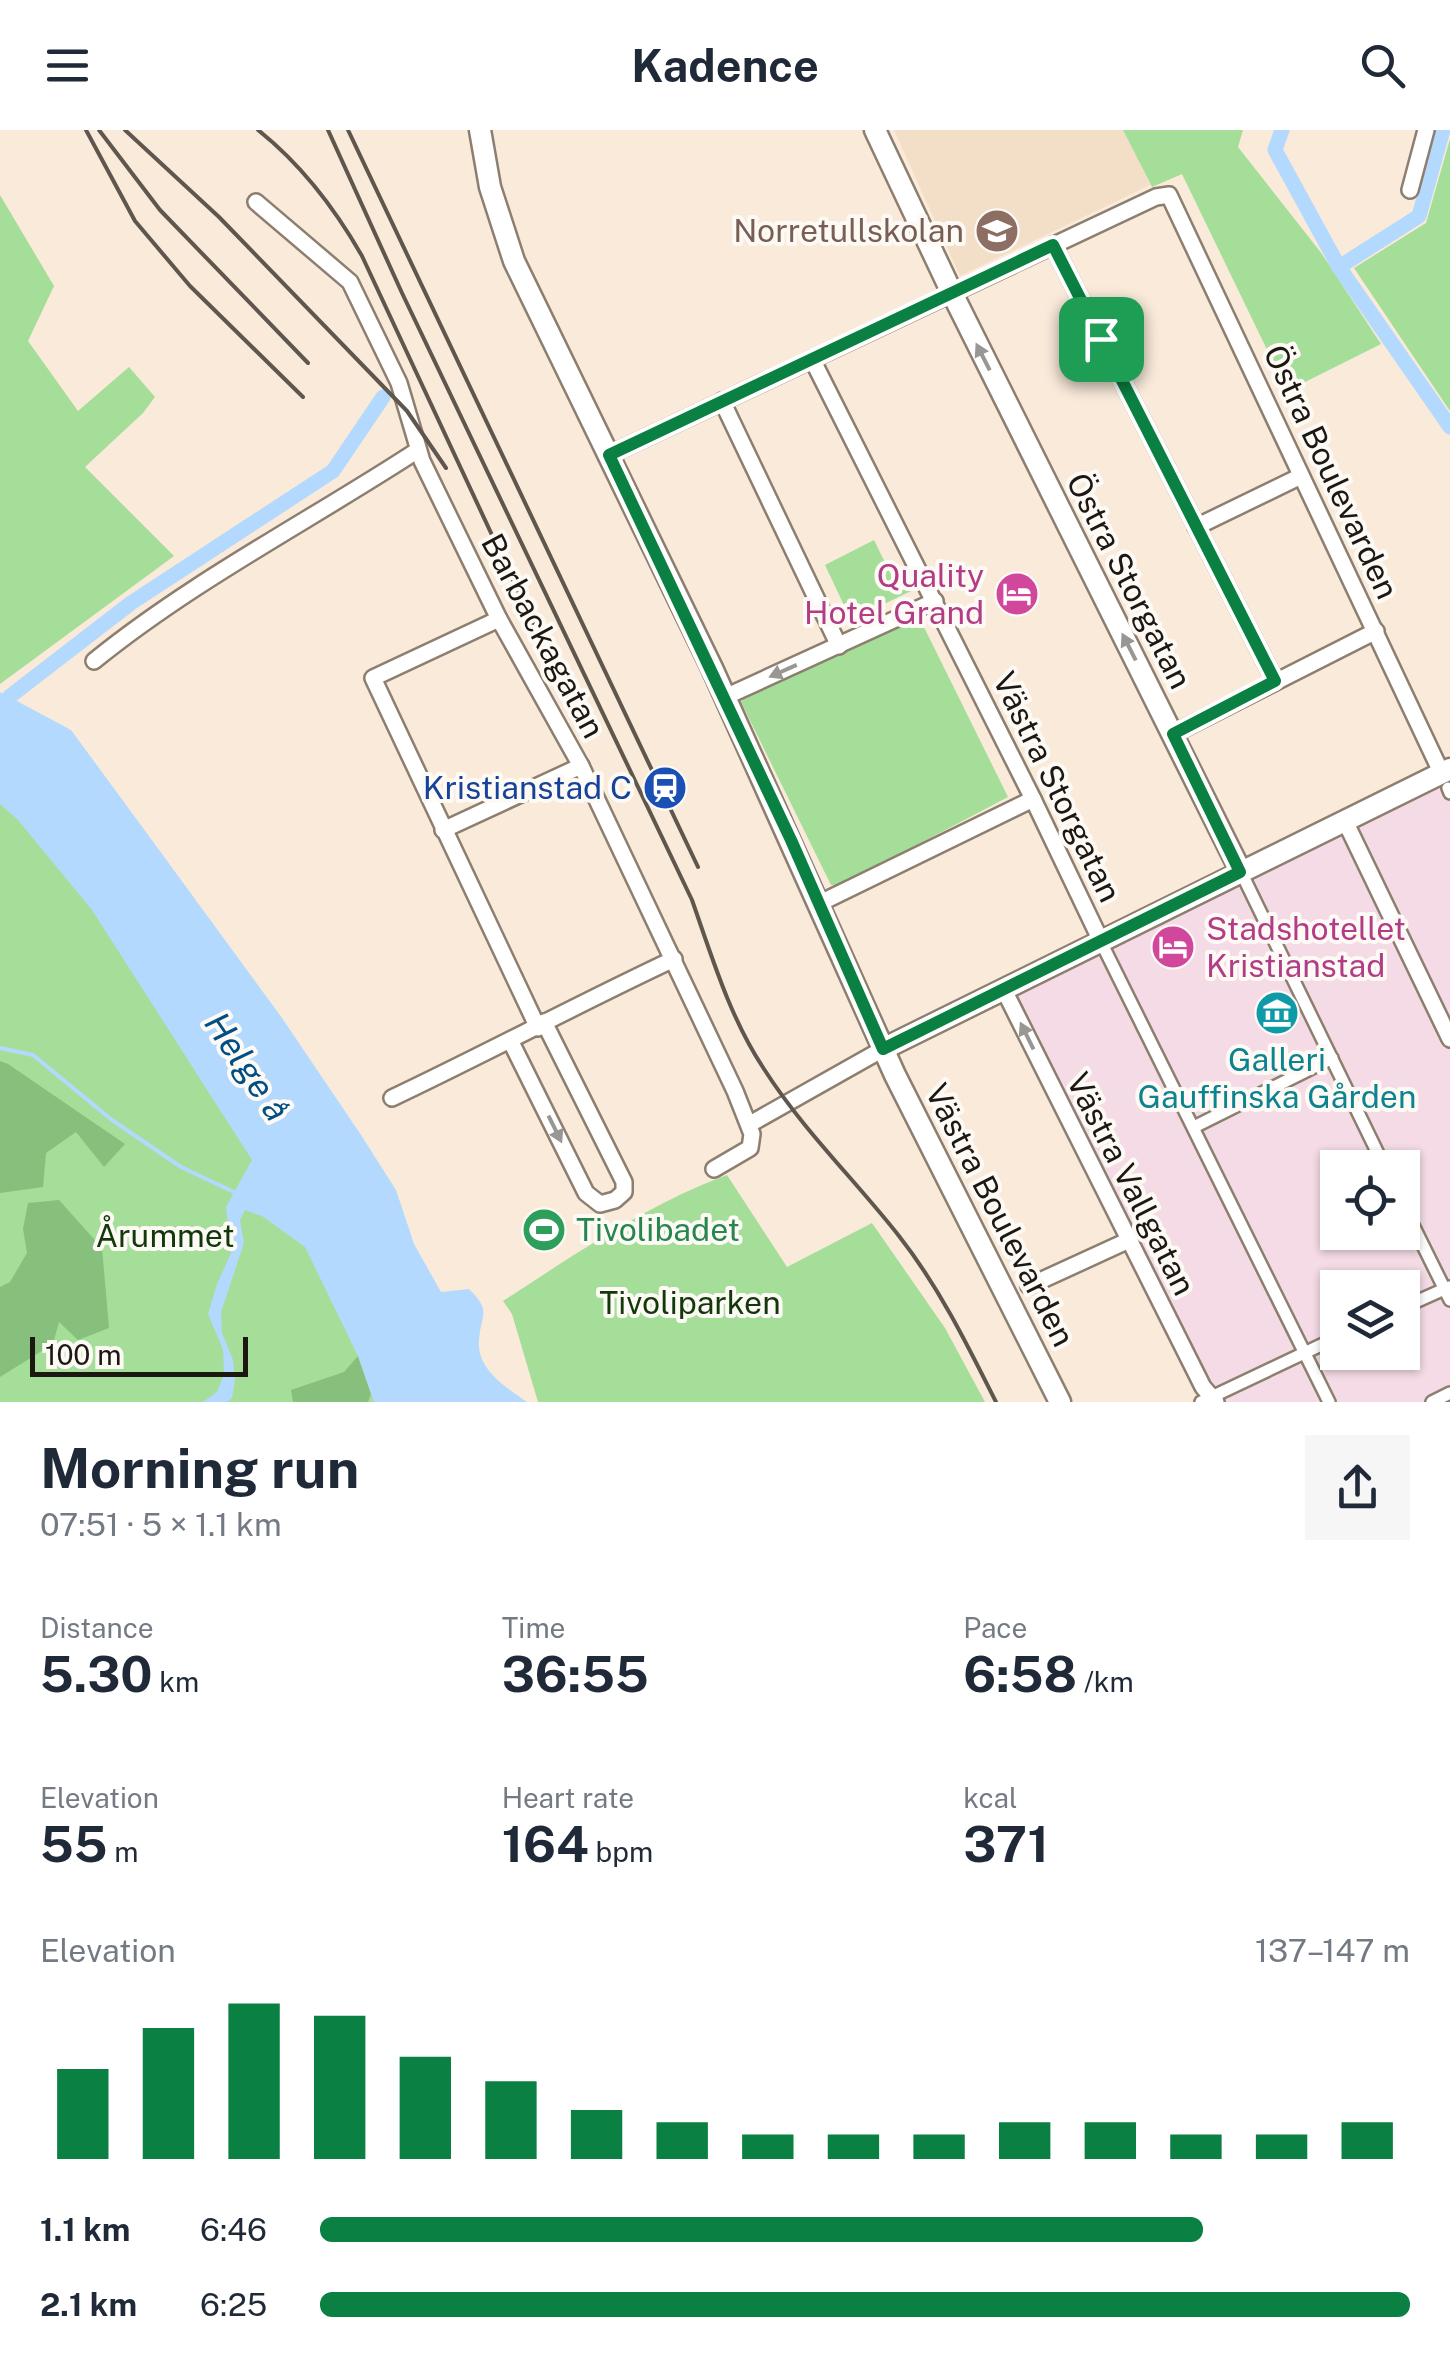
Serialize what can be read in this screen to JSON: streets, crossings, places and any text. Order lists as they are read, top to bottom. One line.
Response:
{"streets":{"street":["Östra Boulevarden","Östra Storgatan","Barbackagatan","Västra Storgatan","Västra Vallgatan","Västra Boulevarden"]},"one_way":["Västra Vallgatan"],"water":["Helge å"],"parks":["Årummet","Tivoliparken"],"places":{"school or university":["Norretullskolan"],"hotel":["Quality Hotel Grand","Stadshotellet Kristianstad"],"station":["Kristianstad C"],"museum":["Galleri Gauffinska Gården"],"sports":["Tivolibadet"]},"scale_bar":"100 m","page":{"header":"Kadence","scale":"100 m","heading":["Morning run","07:51 · 5 × 1.1 km"],"stats":[["Distance","5.30 km"],["Time","36:55"],["Pace","6:58 /km"],["Elevation","55 m"],["Heart rate","164 bpm"],["kcal","371"]],"chart":["Elevation","137–147 m"],"list":[{"name":"1.1 km","note":"6:46"},{"name":"2.1 km","note":"6:25"}]}}
